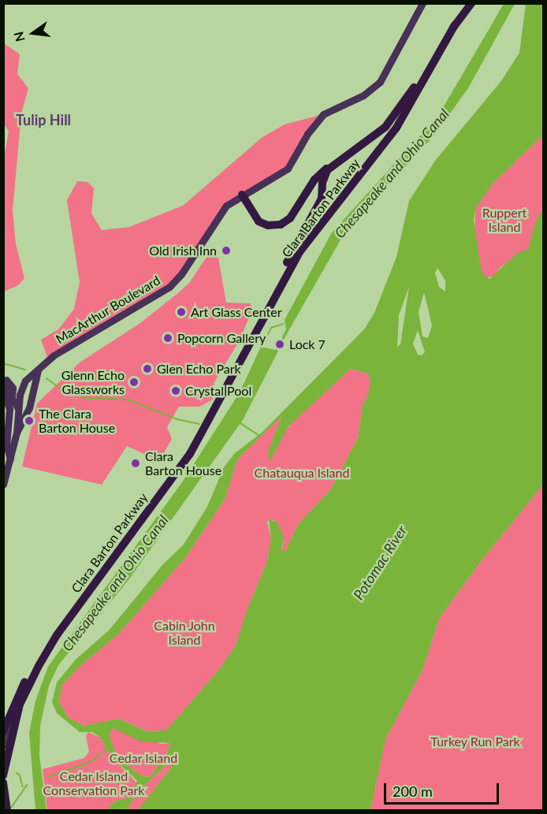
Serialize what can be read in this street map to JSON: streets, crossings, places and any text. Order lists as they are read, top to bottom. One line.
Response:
{"streets":{"highway":["Clara Barton Parkway"],"main road":["MacArthur Boulevard"]},"districts":["Tulip Hill"],"water":["Chesapeake and Ohio Canal","Potomac River"],"parks":["Ruppert Island","Chatauqua Island","Cabin John Island","Turkey Run Park","Cedar Island","Cedar Island Conservation Park"],"places":["Old Irish Inn","Art Glass Center","Popcorn Gallery","Lock 7","Glen Echo Park","Glenn Echo Glassworks","Crystal Pool","The Clara Barton House","Clara Barton House"],"scale_bar":"200 m","north":"left"}
